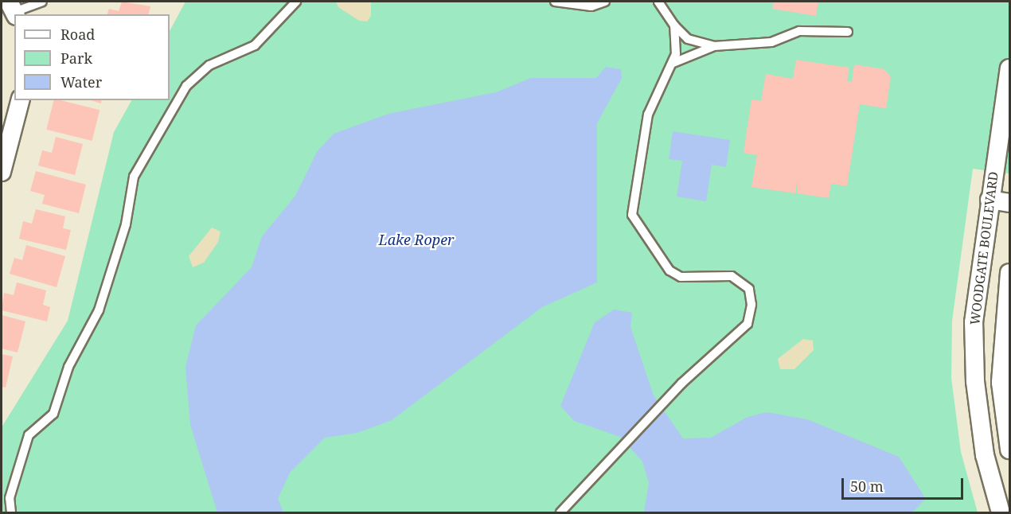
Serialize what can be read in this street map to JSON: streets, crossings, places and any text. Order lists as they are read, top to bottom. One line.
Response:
{"streets":{"street":["WOODGATE BOULEVARD"]},"water":["Lake Roper"],"legend":["Road","Park","Water"],"scale_bar":"50 m"}
